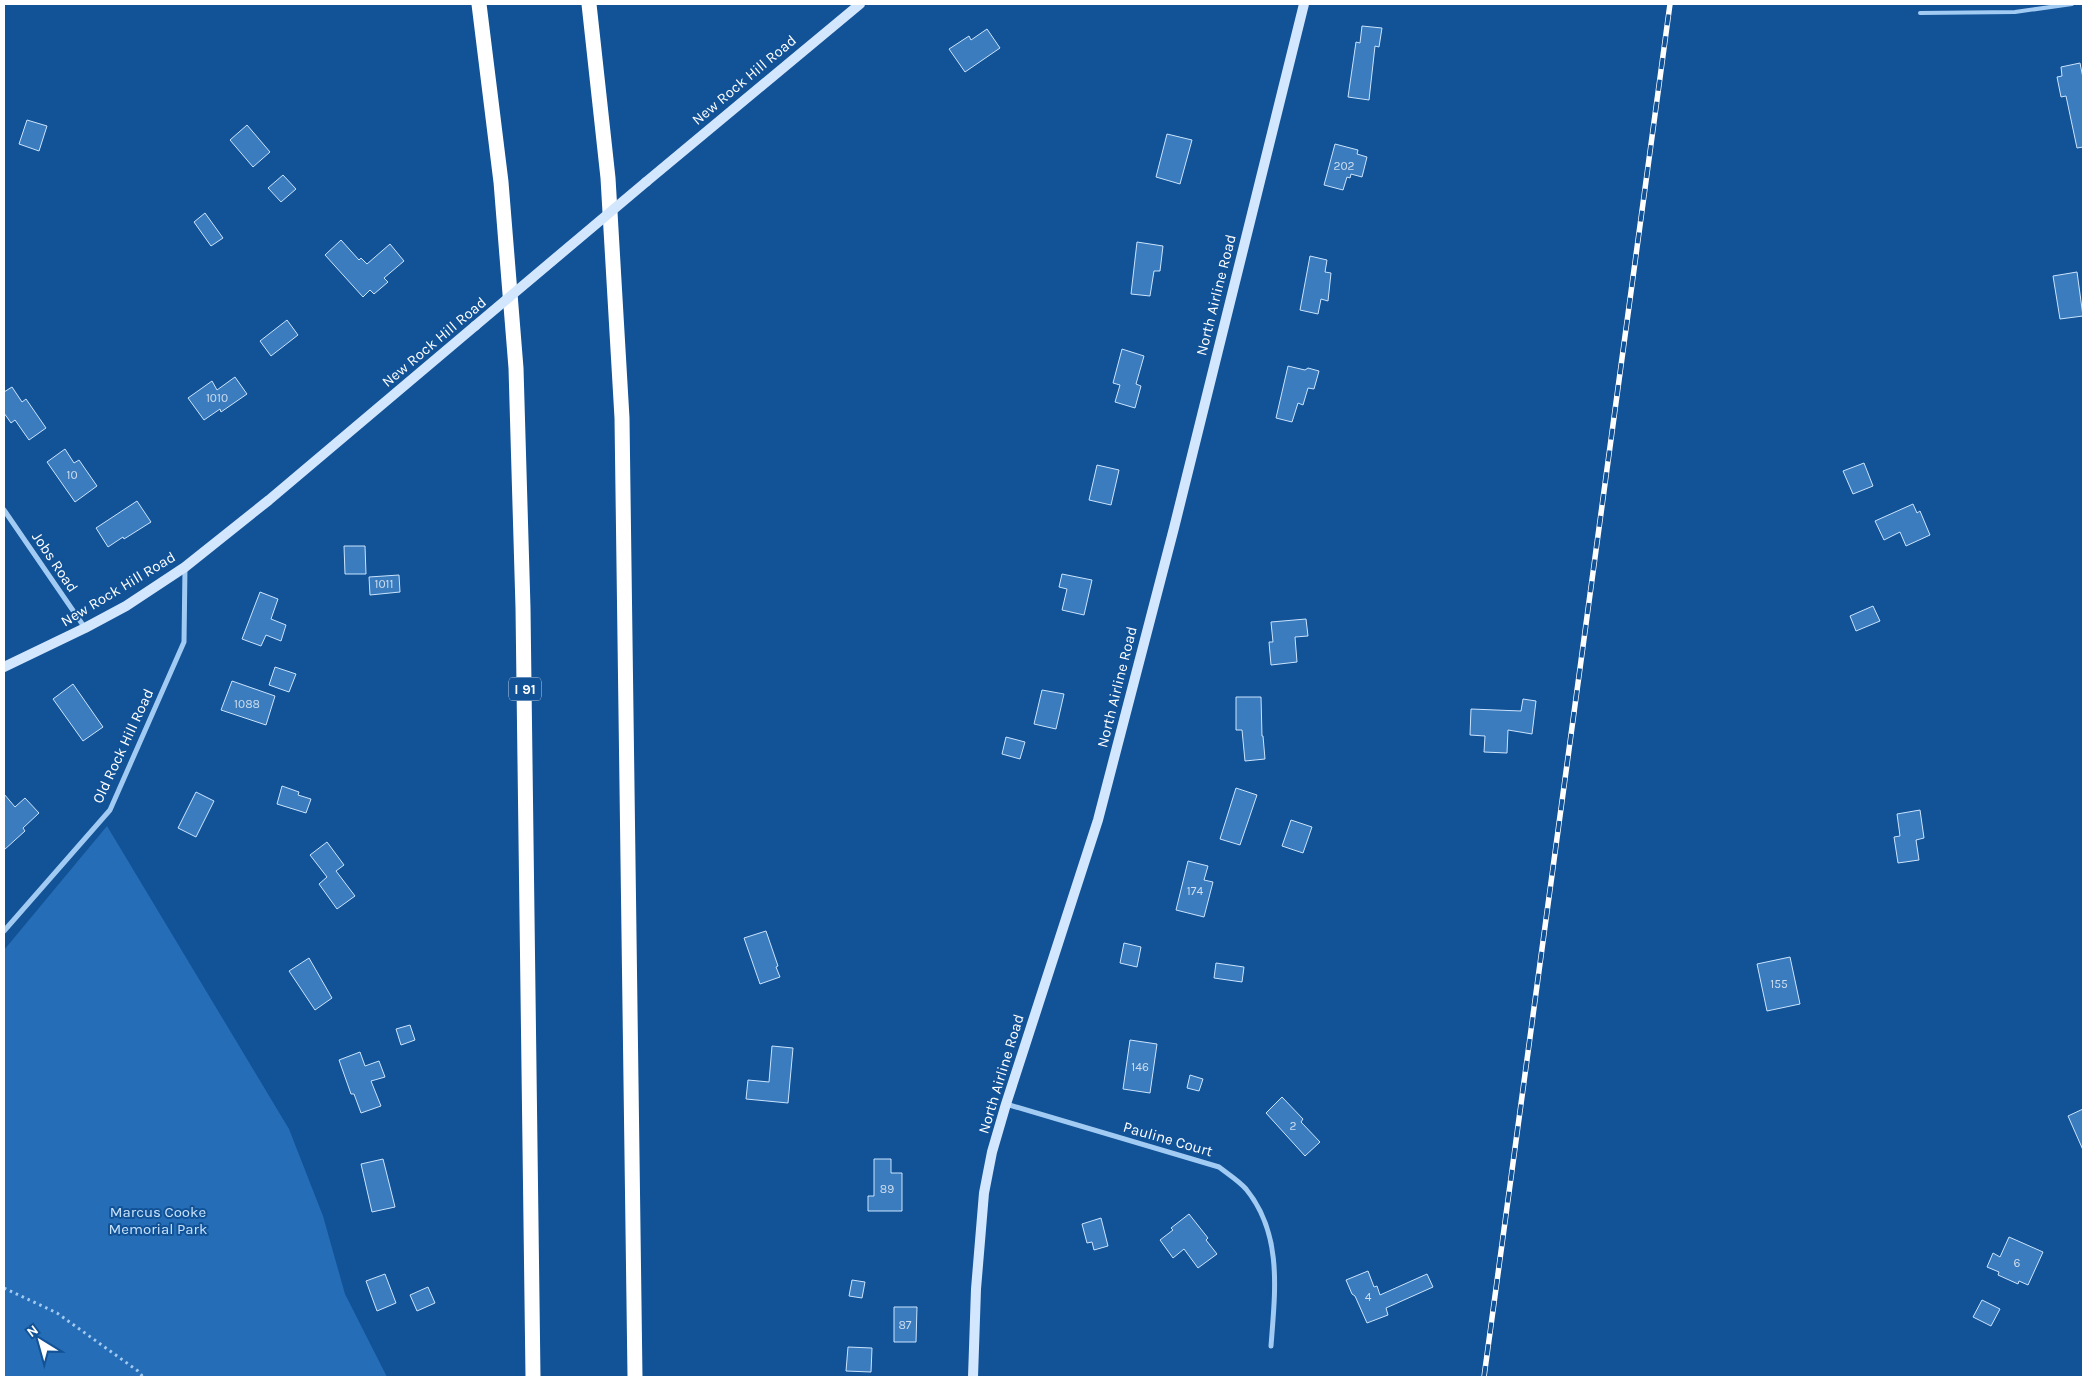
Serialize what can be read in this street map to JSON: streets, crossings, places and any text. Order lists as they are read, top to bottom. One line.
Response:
{"streets":{"highway":["I 91"],"main road":["New Rock Hill Road","North Airline Road"],"street":["Jobs Road","Old Rock Hill Road","Pauline Court"]},"crossings":[["New Rock Hill Road","Jobs Road"],["New Rock Hill Road","Old Rock Hill Road"],["North Airline Road","Pauline Court"]],"parks":["Marcus Cooke Memorial Park"],"house_numbers":["202","1010","10","1011","1088","174","155","146","2","89","6","4","87"],"north":"top left"}
